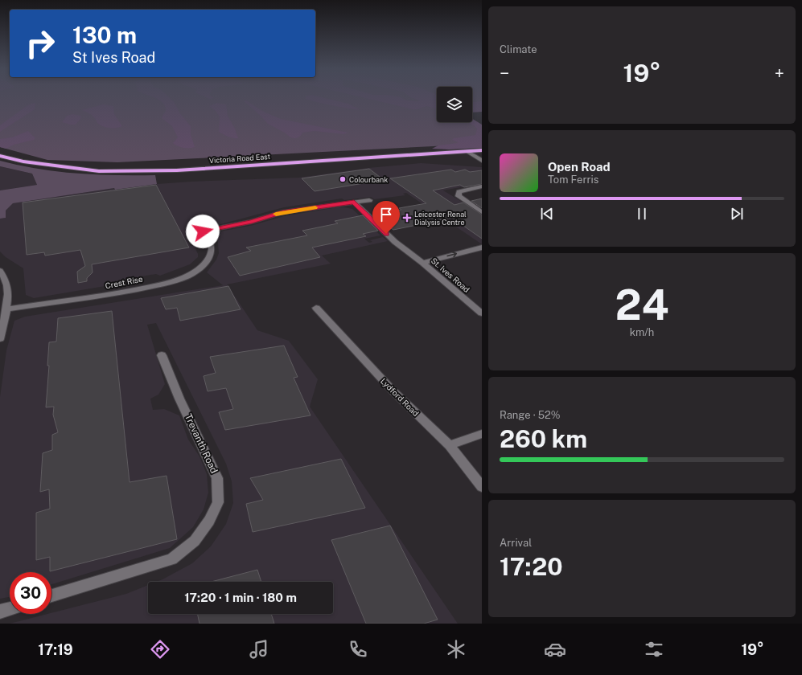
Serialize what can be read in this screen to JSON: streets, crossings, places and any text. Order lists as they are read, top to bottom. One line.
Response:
{"streets":{"highway":["Victoria Road East"],"street":["St. Ives Road","Crest Rise","Lydford Road","Trevanth Road"]},"crossings":[["St. Ives Road","Crest Rise"]],"places":{"other":["Colourbank"],"health":["Leicester Renal Dialysis Centre"]},"page":{"tile":["Climate",["24","km/h"],["Range · 52%","260 km"],["Arrival","17:20"]],"turn":["130 m","St Ives Road"],"heat":["−","19°","+"],"song":["Open Road","Tom Ferris"],"limit":"30","trip":"17:20 · 1 min · 180 m","tabs":["17:19","19°"]}}
